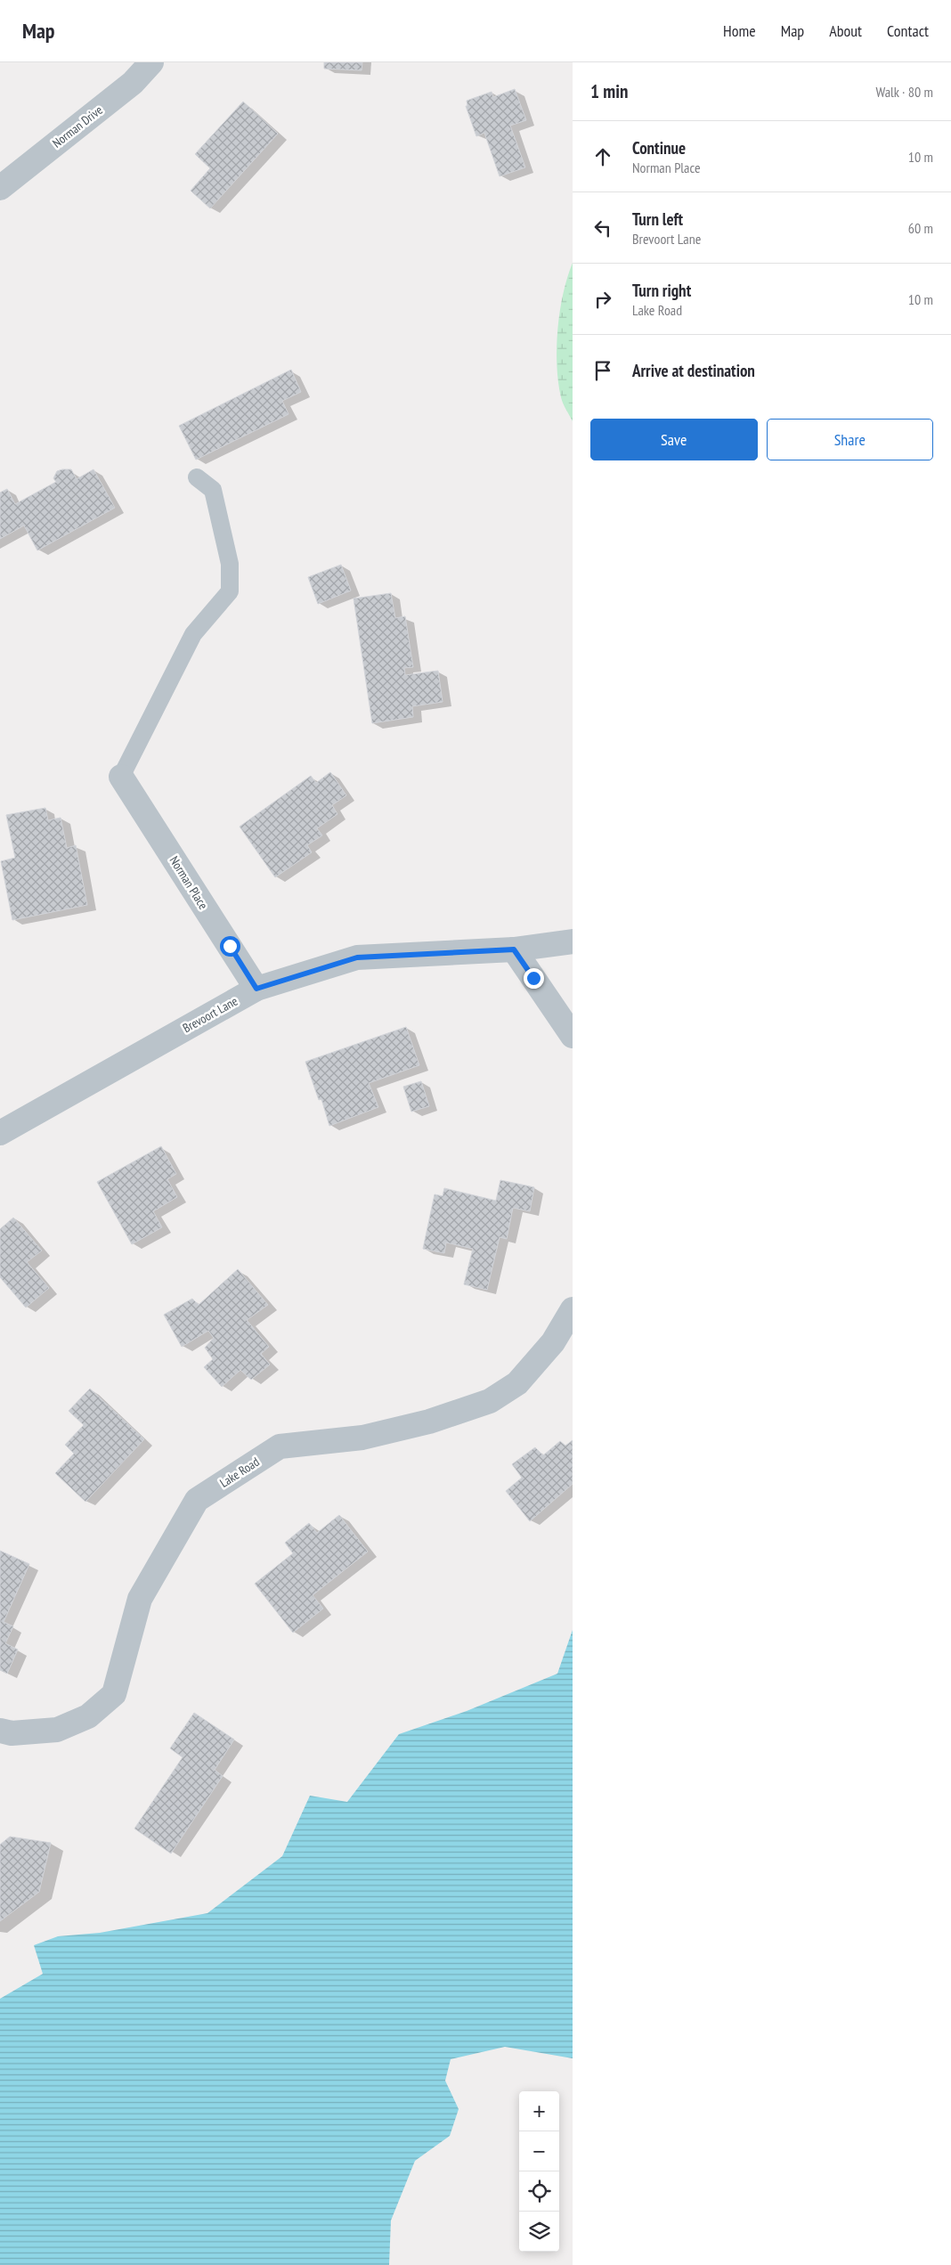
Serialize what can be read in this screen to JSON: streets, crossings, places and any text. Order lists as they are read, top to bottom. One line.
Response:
{"streets":{"street":["Norman Drive","Norman Place","Brevoort Lane","Lake Road"]},"crossings":[["Norman Place","Brevoort Lane"]],"page":{"header":"Map","nav":["Home","Map","About","Contact"],"heading":["1 min","Walk · 80 m"],"list":[["Continue","Norman Place","10 m"],["Turn left","Brevoort Lane","60 m"],["Turn right","Lake Road","10 m"],"Arrive at destination"],"buttons":["Save","Share"],"map_buttons":["+","−"]}}
